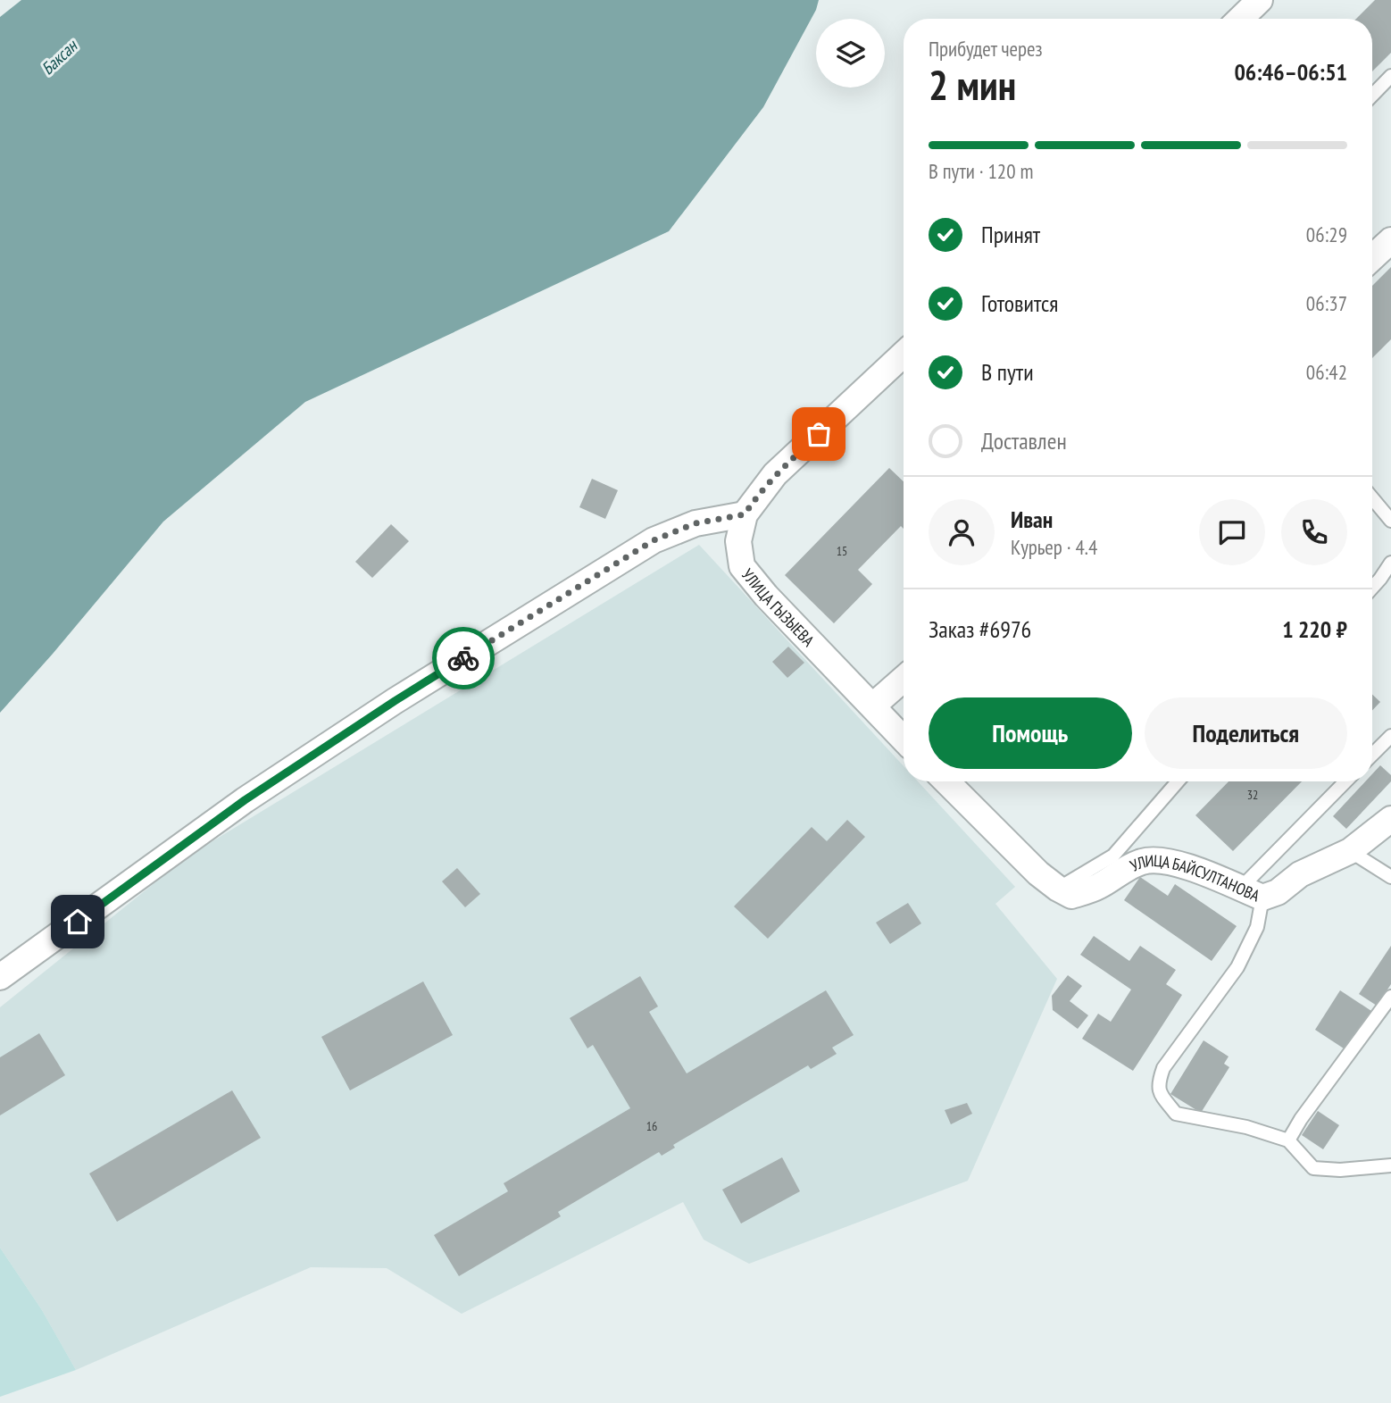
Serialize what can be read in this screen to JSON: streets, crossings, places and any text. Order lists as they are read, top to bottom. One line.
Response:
{"streets":{"street":["УЛИЦА ГЫЗЫЕВА","УЛИЦА БАЙСУЛТАНОВА"]},"water":["Баксан"],"house_numbers":["15","32","16"],"page":{"heading":["2 мин","Прибудет через","06:46–06:51"],"panel":["Иван","Курьер · 4.4","Заказ #6976","1 220 ₽"],"bar":"В пути · 120 m","list":[["Принят","06:29"],["Готовится","06:37"],["В пути","06:42"],"Доставлен"],"buttons":["Помощь","Поделиться"]}}
